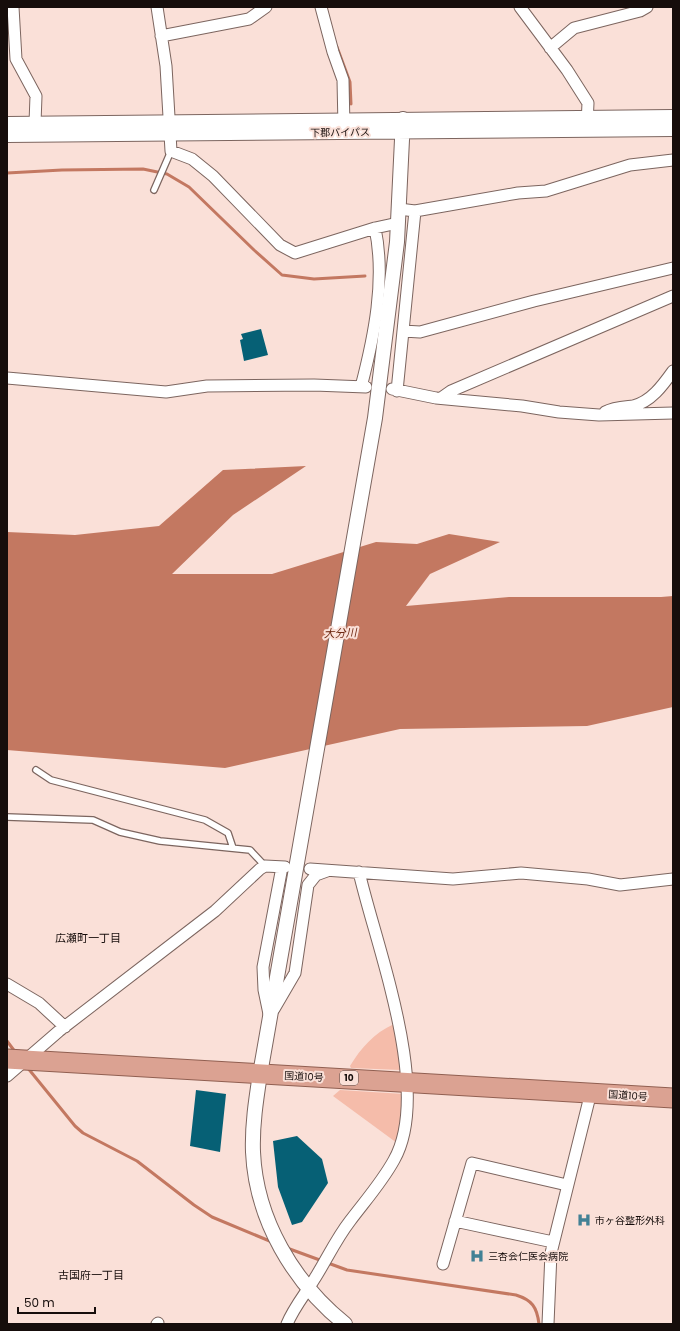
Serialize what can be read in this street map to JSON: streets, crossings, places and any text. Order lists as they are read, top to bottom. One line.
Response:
{"streets":{"highway":["国道10号","10"]},"districts":["広瀬町一丁目","古国府一丁目"],"water":["大分川"],"places":{"hospital":["市ヶ谷整形外科","三杏会仁医会病院"]},"scale_bar":"50 m"}
